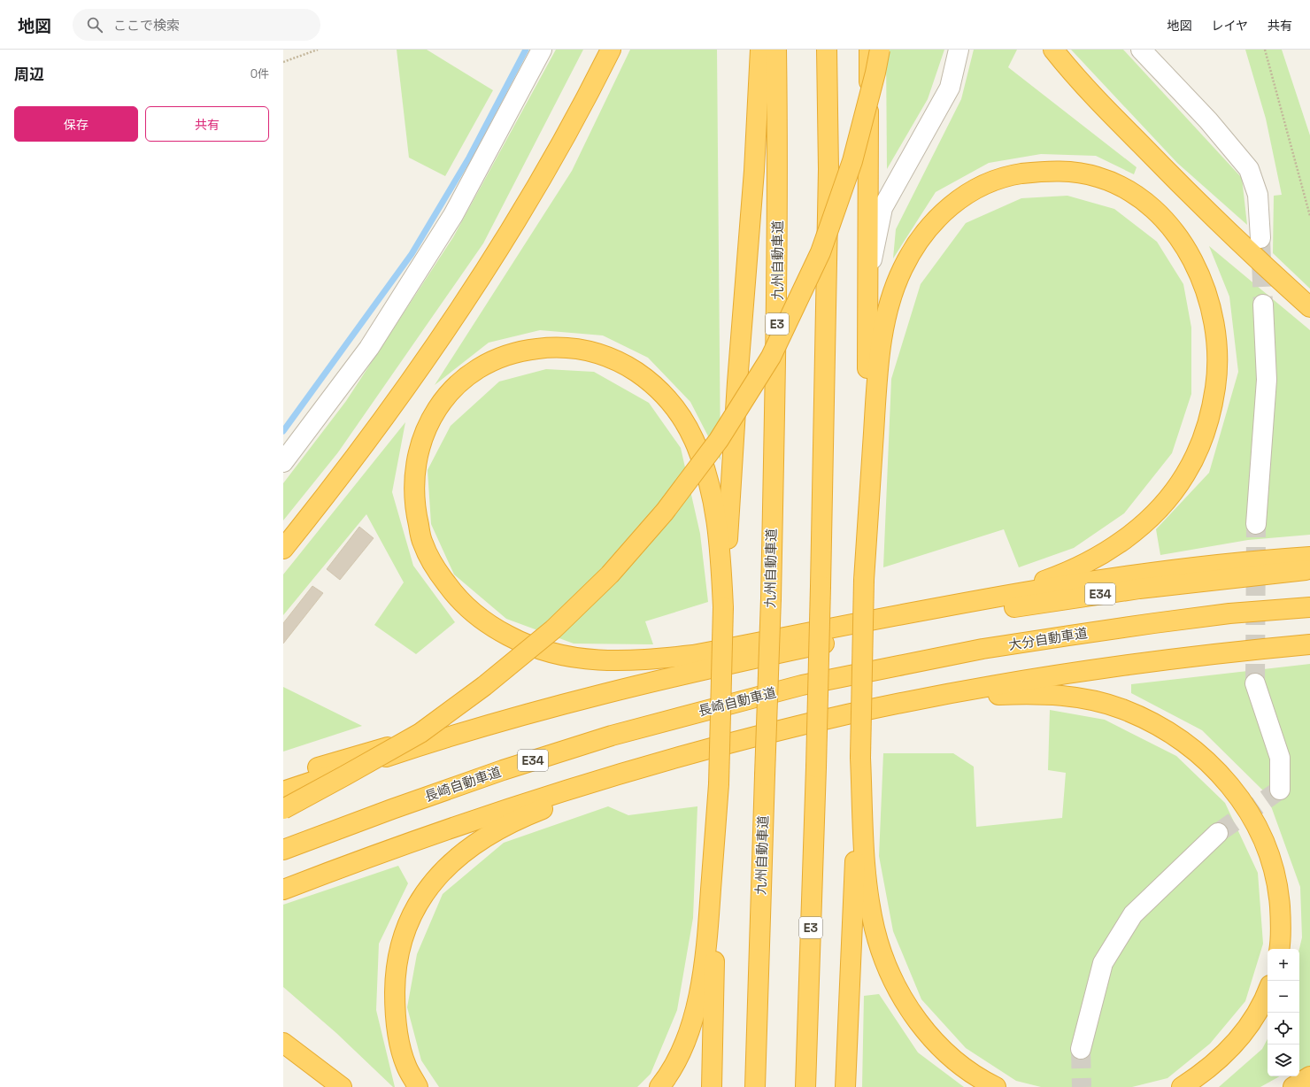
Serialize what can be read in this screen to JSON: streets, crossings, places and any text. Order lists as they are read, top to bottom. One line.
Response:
{"streets":{"highway":["九州自動車道","E3","E34","大分自動車道","長崎自動車道"]},"crossings":[["大分自動車道","長崎自動車道"]],"page":{"header":"地図","search":"ここで検索","nav":["地図","レイヤ","共有"],"heading":["周辺","0件"],"buttons":["保存","共有"],"map_buttons":["+","−"]}}
